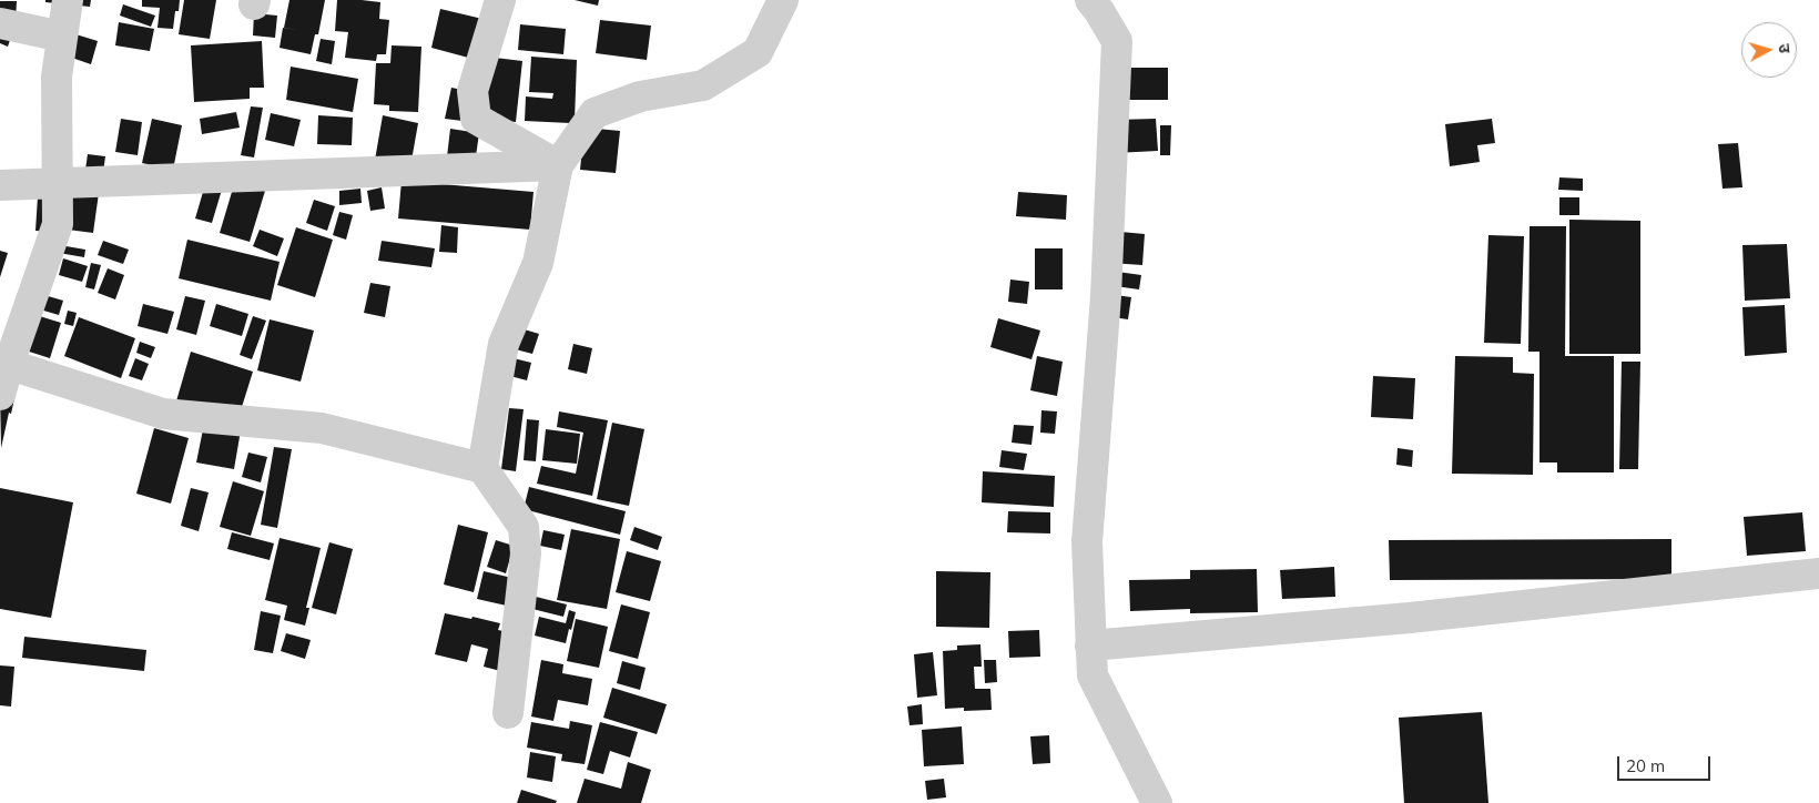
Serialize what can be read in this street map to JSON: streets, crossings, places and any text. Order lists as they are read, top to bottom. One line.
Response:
{"scale_bar":"20 m","north":"right"}
